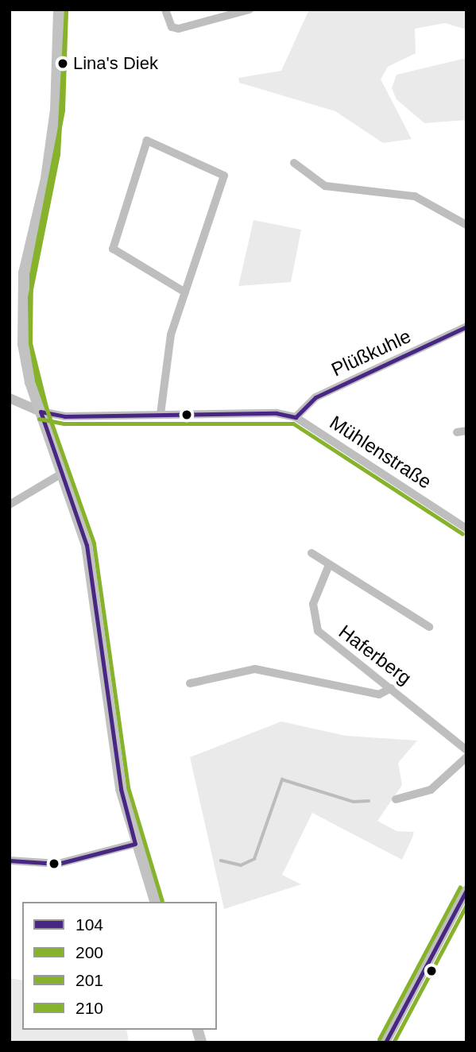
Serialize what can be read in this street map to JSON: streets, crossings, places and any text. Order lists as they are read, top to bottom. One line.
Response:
{"streets":{"street":["Plüßkuhle","Mühlenstraße","Haferberg"]},"crossings":[["Plüßkuhle","Mühlenstraße"]],"places":["Lina's Diek"],"lines":["transit line 200","transit line 201","transit line 104","transit line 210"],"legend":["104","200","201","210"]}
